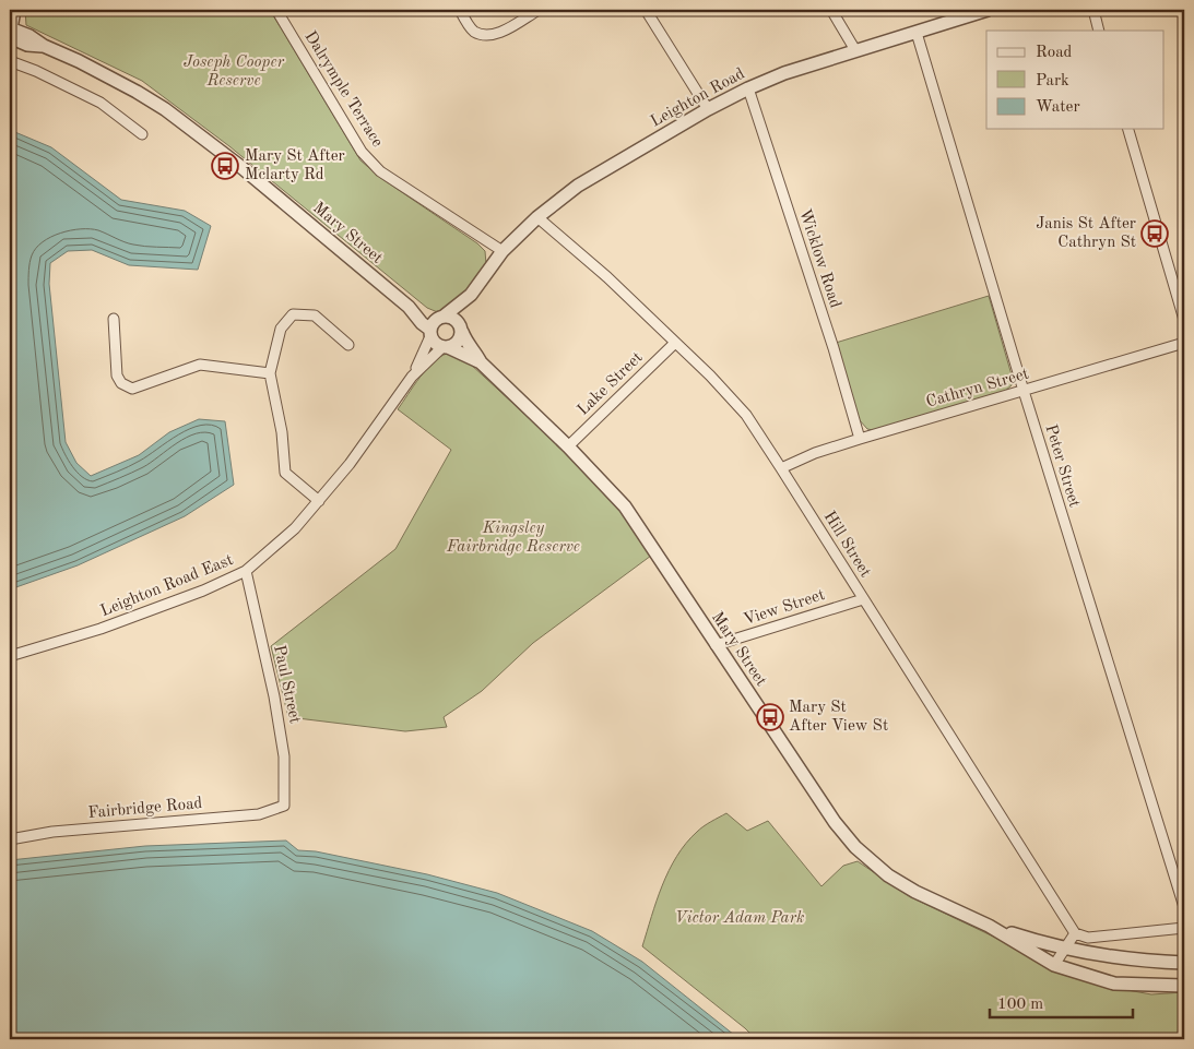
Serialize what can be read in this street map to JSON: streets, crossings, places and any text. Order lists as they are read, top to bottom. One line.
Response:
{"streets":{"street":["Dalrymple Terrace","Leighton Road","Mary Street","Wicklow Road","Lake Street","Cathryn Street","Peter Street","Hill Street","Leighton Road East","View Street","Paul Street","Fairbridge Road"]},"crossings":[["Dalrymple Terrace","Leighton Road"],["Leighton Road","Mary Street"],["Leighton Road","Wicklow Road"],["Leighton Road","Peter Street"],["Leighton Road","Hill Street"],["Leighton Road","Leighton Road East"],["Mary Street","Lake Street"],["Mary Street","Leighton Road East"],["Mary Street","View Street"],["Wicklow Road","Cathryn Street"],["Lake Street","Hill Street"],["Cathryn Street","Peter Street"],["Cathryn Street","Hill Street"],["Hill Street","View Street"],["Leighton Road East","Paul Street"],["Paul Street","Fairbridge Road"]],"parks":["Joseph Cooper Reserve","Kingsley Fairbridge Reserve","Victor Adam Park"],"places":{"bus stop":["Mary St After Mclarty Rd","Janis St After Cathryn St","Mary St After View St"]},"legend":["Road","Park","Water"],"scale_bar":"100 m"}
